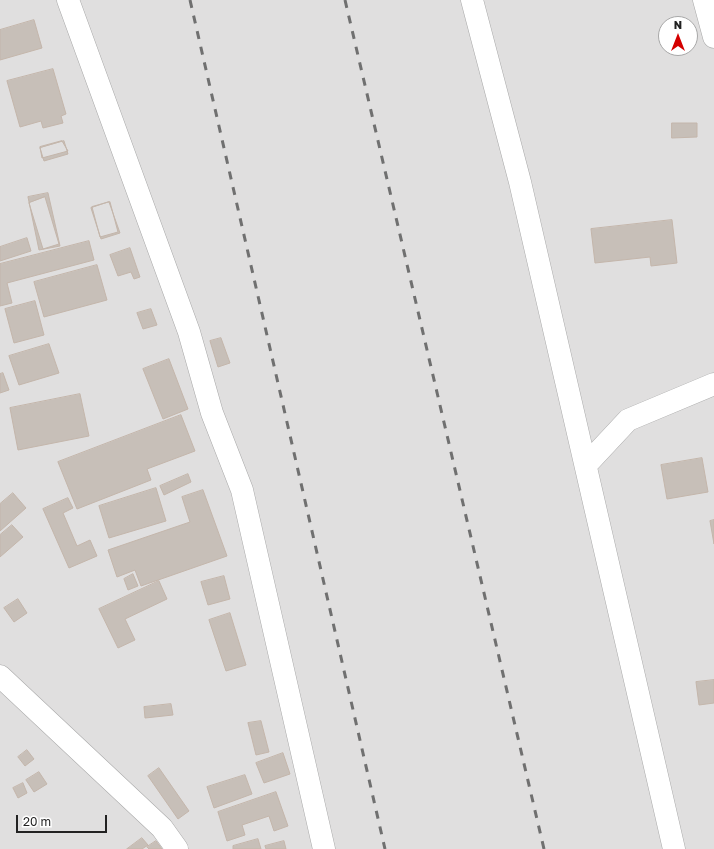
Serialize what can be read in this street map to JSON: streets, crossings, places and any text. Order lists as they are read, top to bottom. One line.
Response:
{"scale_bar":"20 m","north":"top"}
